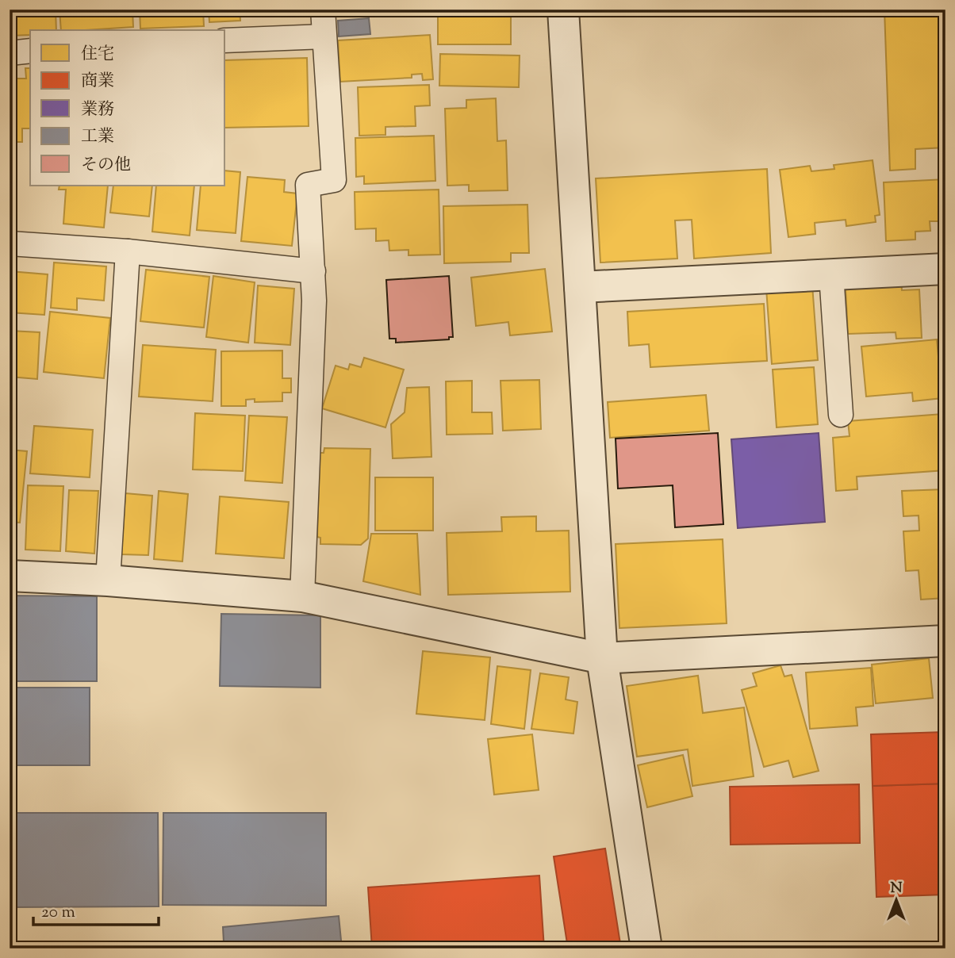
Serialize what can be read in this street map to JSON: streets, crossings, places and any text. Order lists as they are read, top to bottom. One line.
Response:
{"legend":["住宅","商業","業務","工業","その他"],"scale_bar":"20 m","north":"top"}
